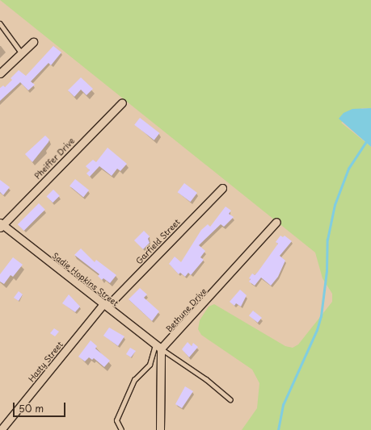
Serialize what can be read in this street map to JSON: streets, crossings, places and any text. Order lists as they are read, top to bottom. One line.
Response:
{"streets":{"street":["Pheiffer Drive","Garfield Street","Sadie Hopkins Street","Bethune Drive","Hasty Street"]},"crossings":[["Pheiffer Drive","Sadie Hopkins Street"],["Garfield Street","Sadie Hopkins Street"],["Garfield Street","Hasty Street"],["Sadie Hopkins Street","Bethune Drive"],["Sadie Hopkins Street","Hasty Street"]],"scale_bar":"50 m"}
